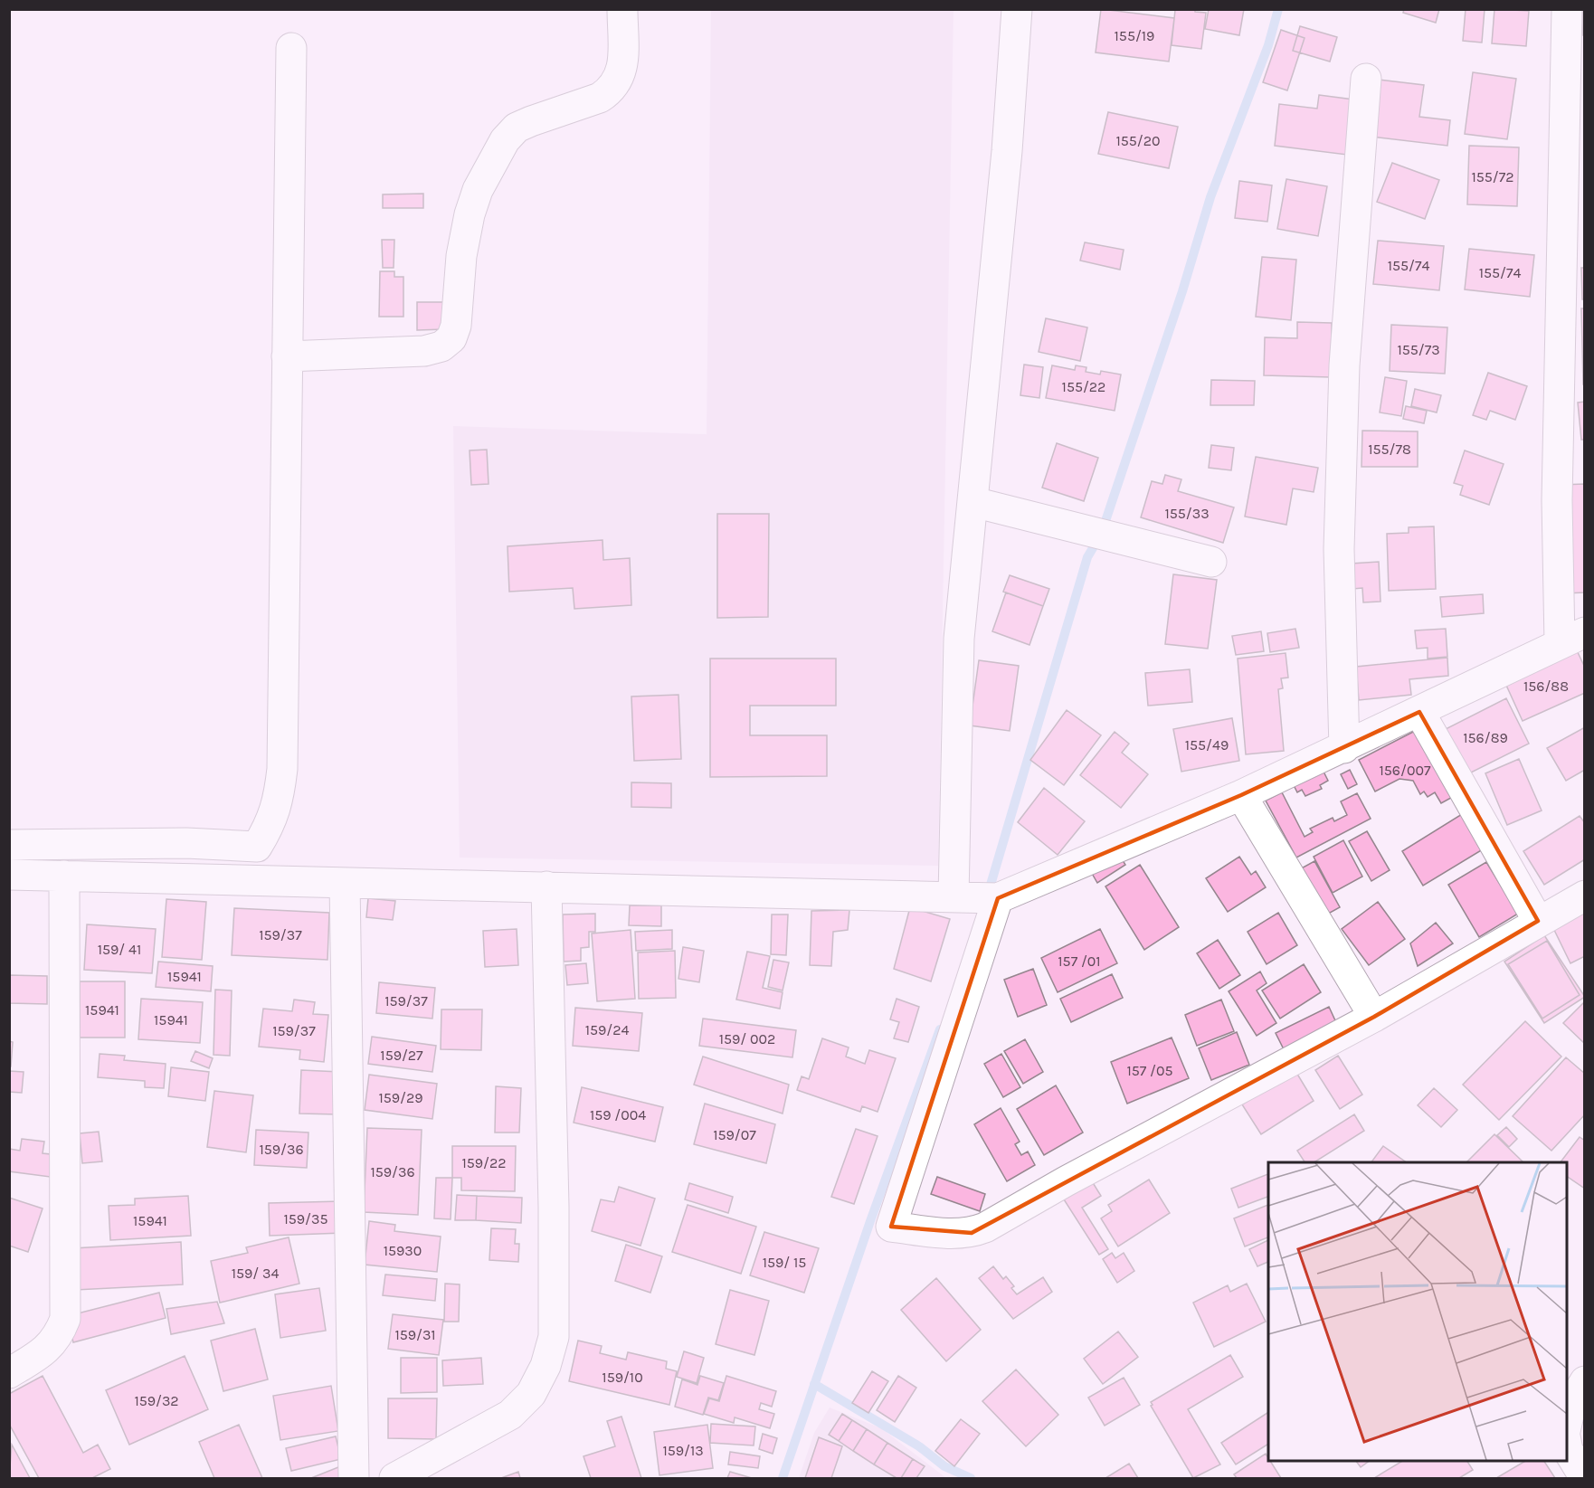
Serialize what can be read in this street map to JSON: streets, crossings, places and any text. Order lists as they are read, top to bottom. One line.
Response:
{"house_numbers":["155/19","155/20","155/72","155/74","155/74","155/73","155/22","155/78","155/33","156/88","156/89","155/49","156/007","159/37","159/ 41","157 /01","15941","159/37","15941","15941","159/24","159/37","159/ 002","159/27","157 /05","159/29","159 /004","159/07","159/36","159/22","159/36","159/35","15941","15930","159/ 15","159/ 34","159/31","159/10","159/32","159/13"]}
